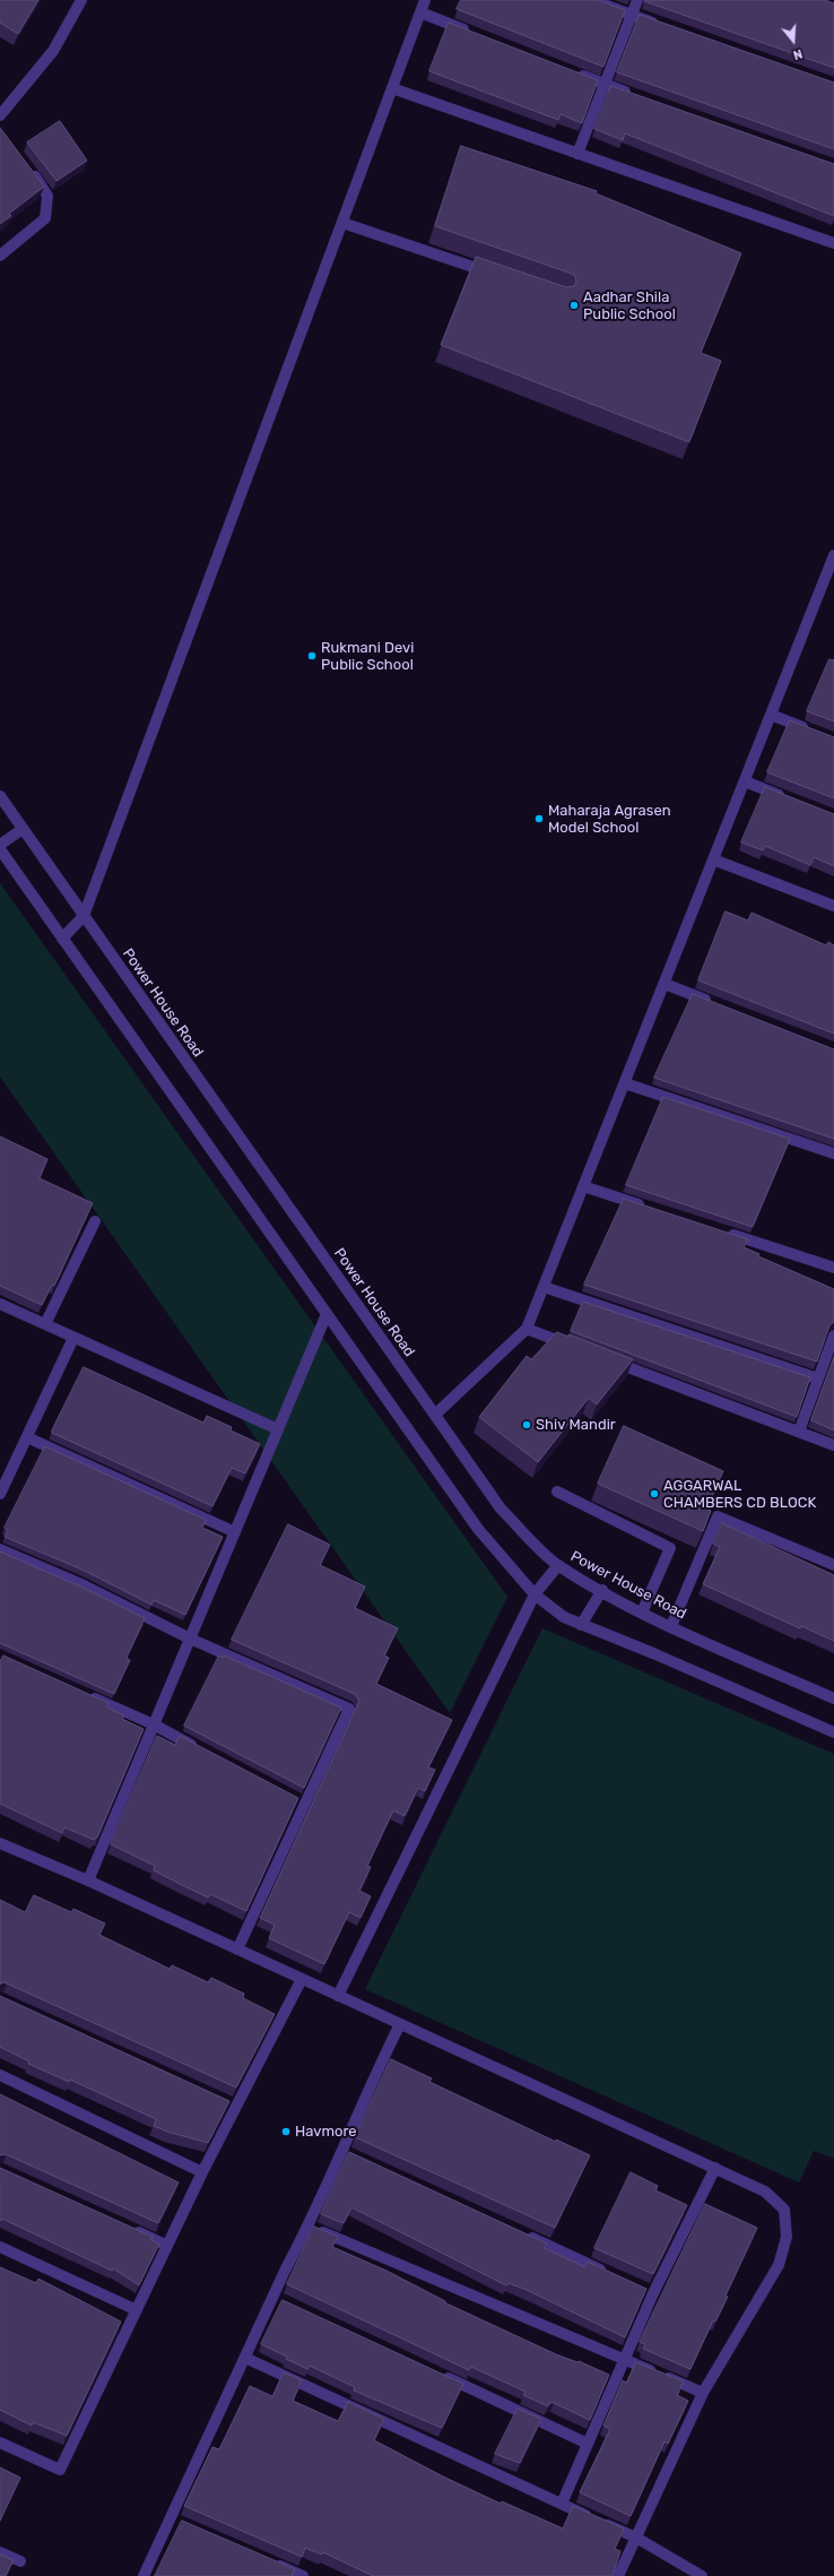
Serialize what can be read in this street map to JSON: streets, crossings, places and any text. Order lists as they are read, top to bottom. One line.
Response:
{"streets":{"street":["Power House Road"]},"places":["Aadhar Shila Public School","Rukmani Devi Public School","Maharaja Agrasen Model School","Shiv Mandir","AGGARWAL CHAMBERS CD BLOCK","Havmore"],"north":"bottom"}
